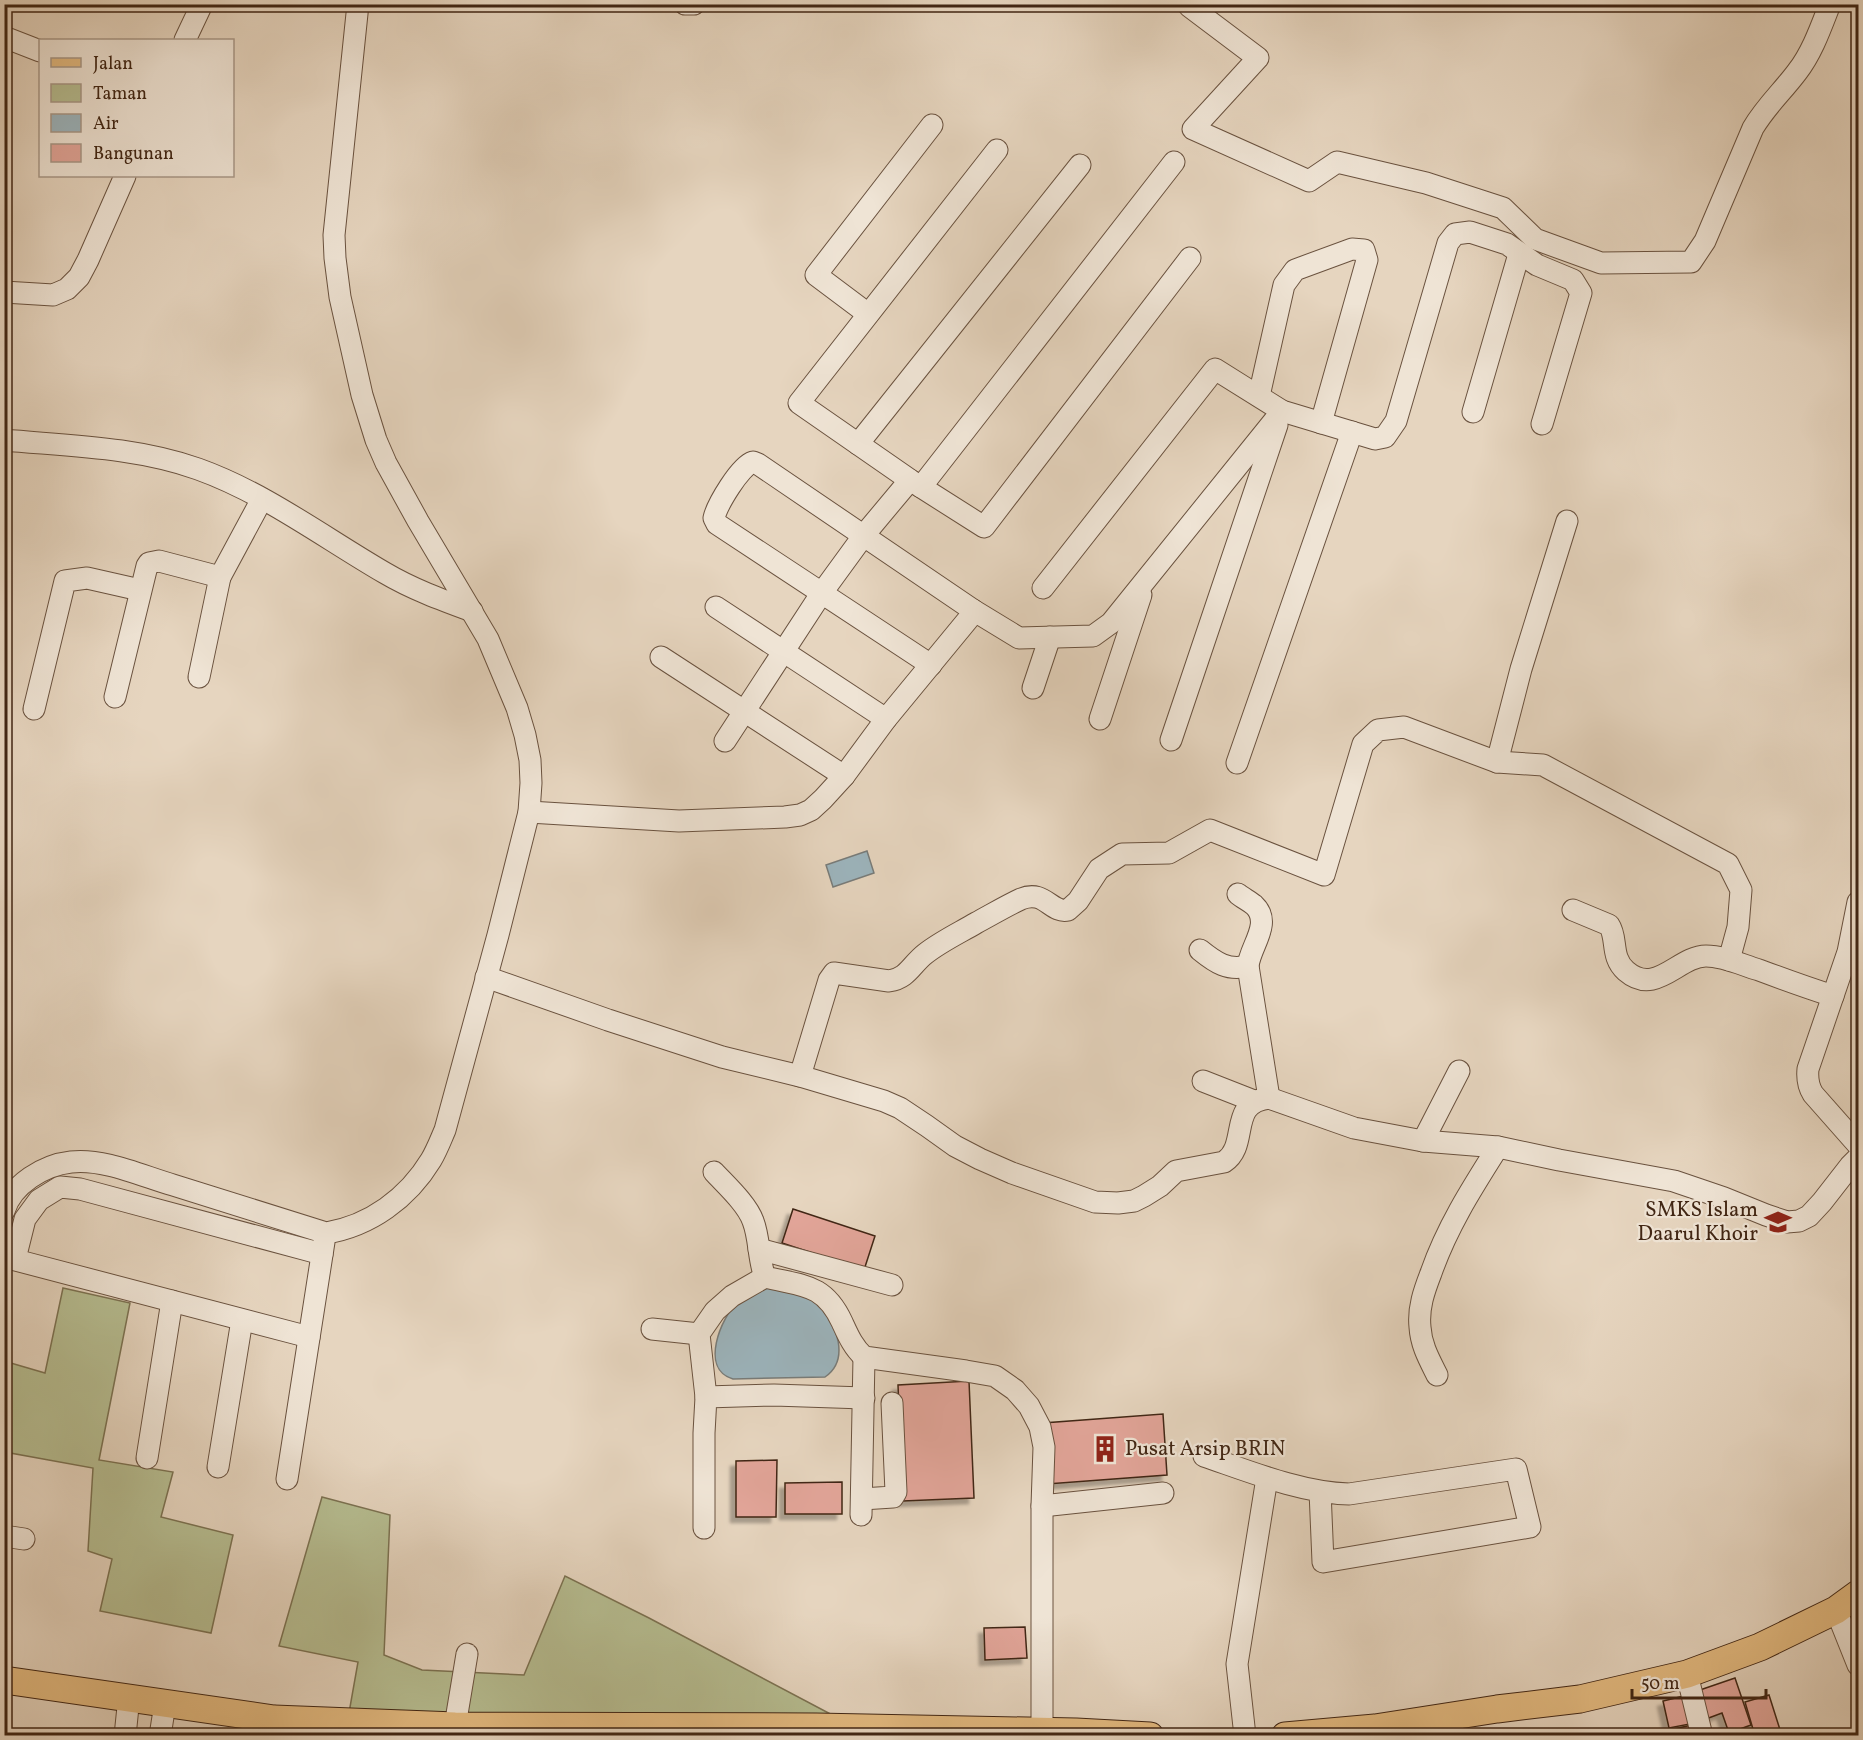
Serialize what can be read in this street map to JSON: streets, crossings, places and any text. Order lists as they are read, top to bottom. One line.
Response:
{"places":{"school or university":["SMKS Islam Daarul Khoir"],"building":["Pusat Arsip BRIN"]},"legend":["Jalan","Taman","Air","Bangunan"],"scale_bar":"50 m"}
